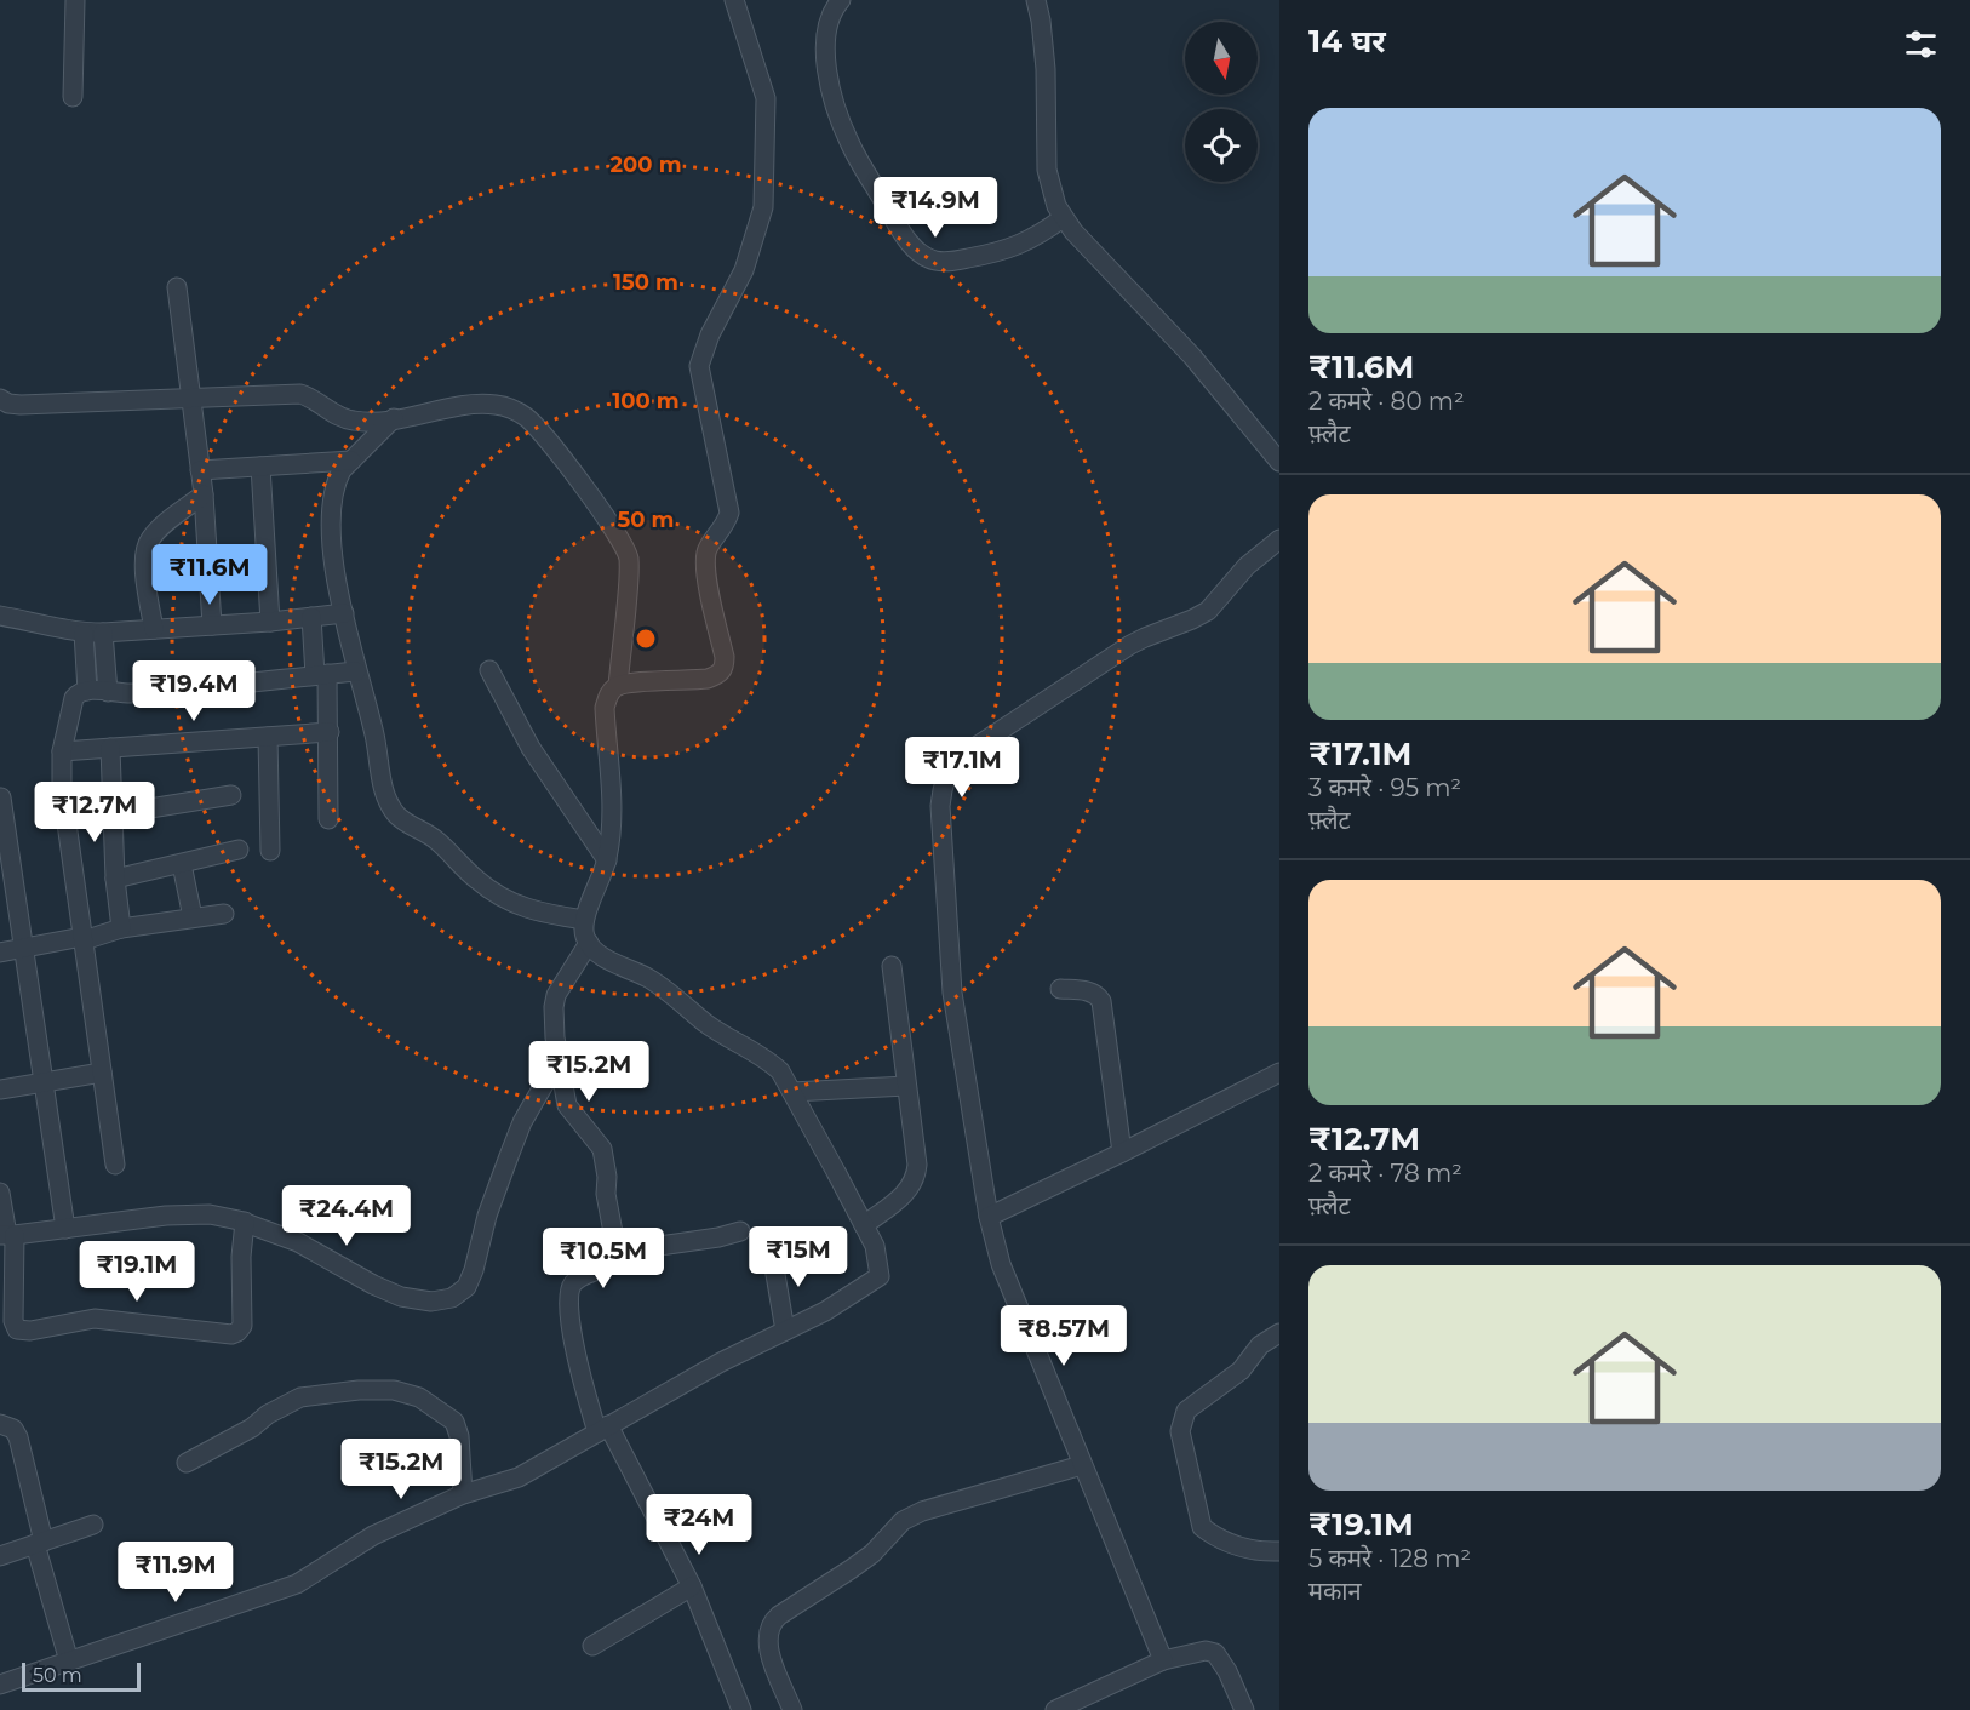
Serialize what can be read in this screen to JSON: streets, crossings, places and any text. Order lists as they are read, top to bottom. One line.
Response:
{"scale_bar":"50 m","north":"bottom","page":{"heading":"14 घर","list":[{"name":"₹11.6M","note":"2 कमरे · 80 m² · फ़्लैट"},{"name":"₹17.1M","note":"3 कमरे · 95 m² · फ़्लैट"},{"name":"₹12.7M","note":"2 कमरे · 78 m² · फ़्लैट"},{"name":"₹19.1M","note":"5 कमरे · 128 m² · मकान"}],"price":["₹14.9M","₹11.6M","₹19.4M","₹17.1M","₹12.7M","₹15.2M","₹24.4M","₹15M","₹10.5M","₹19.1M","₹8.57M","₹15.2M","₹24M","₹11.9M"],"scale":"50 m"},"rings":["200 m","150 m","100 m","50 m"]}
